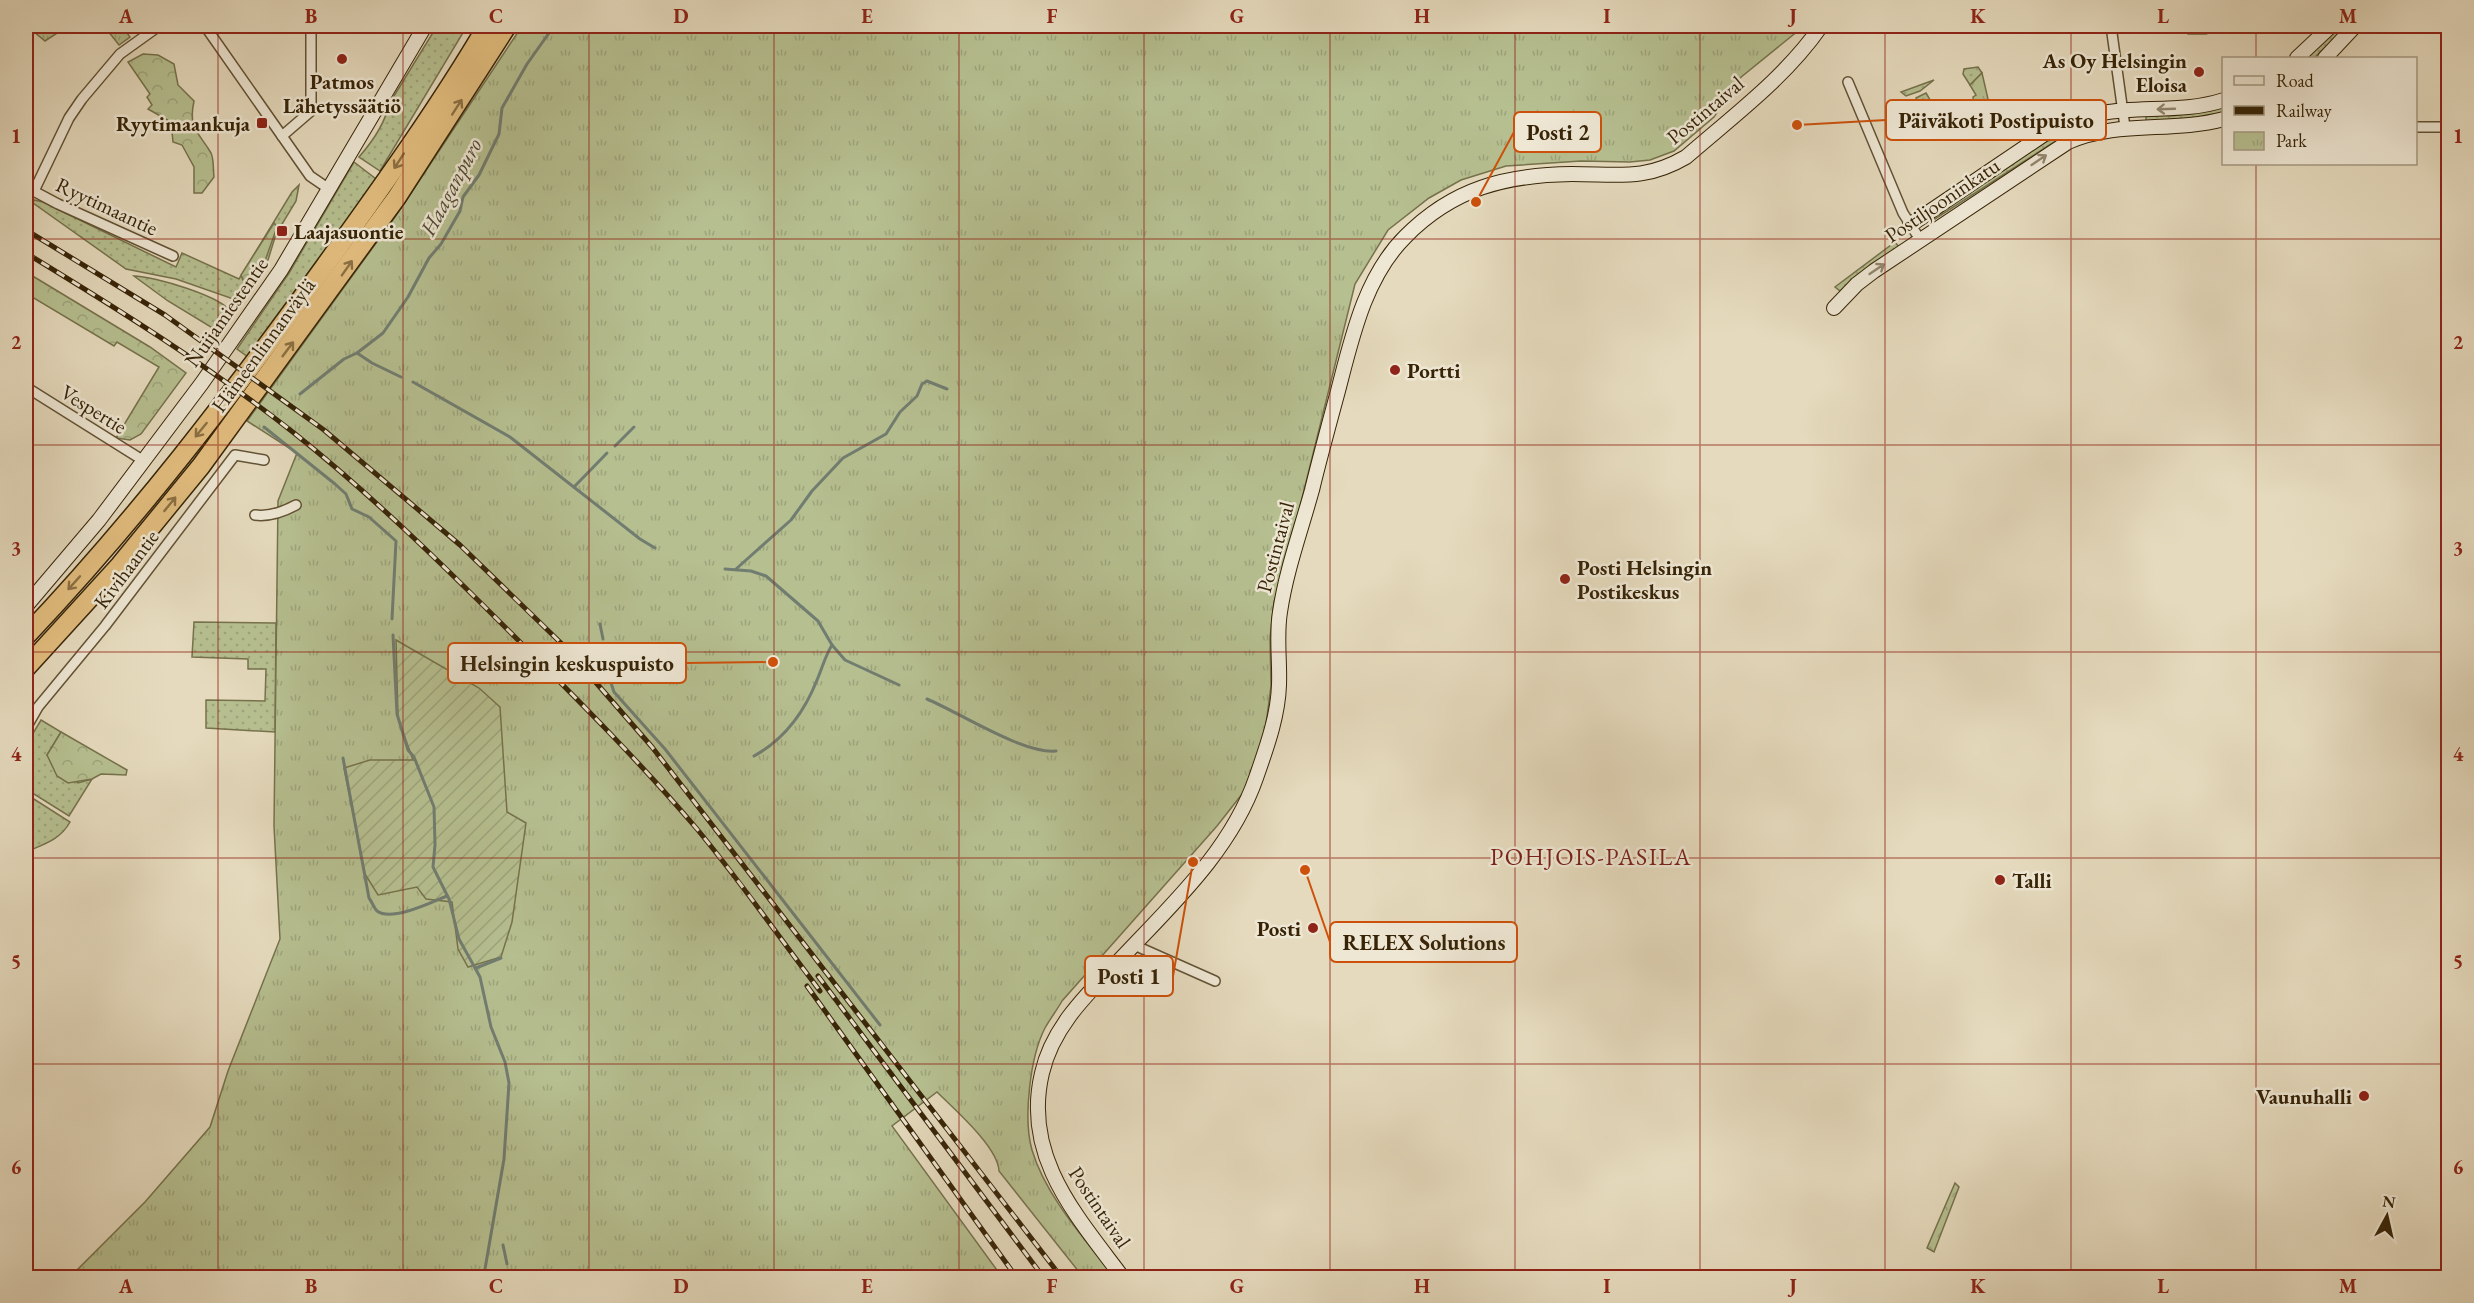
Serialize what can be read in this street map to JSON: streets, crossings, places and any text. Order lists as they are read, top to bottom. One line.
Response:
{"streets":{"highway":["Hämeenlinnanväylä"],"street":["Postintaival","Postiljooninkatu","Ryytimaantie","Nuijamiestentie","Vespertie","Kivihaantie"]},"crossings":[["Nuijamiestentie","Vespertie"]],"districts":["POHJOIS-PASILA"],"water":["Haaganpuro"],"places":{"other":["Patmos Lähetyssäätiö","As Oy Helsingin Eloisa","Päiväkoti Postipuisto","Posti 2","Portti","Posti Helsingin Postikeskus","Helsingin keskuspuisto","Posti 1","RELEX Solutions","Talli","Posti","Vaunuhalli"],"transit":["Ryytimaankuja","Laajasuontie"]},"legend":["Road","Railway","Park"],"north":"top","grid":{"columns":["A","B","C","D","E","F","G","H","I","J","K","L","M"],"rows":["1","2","3","4","5","6"]}}
